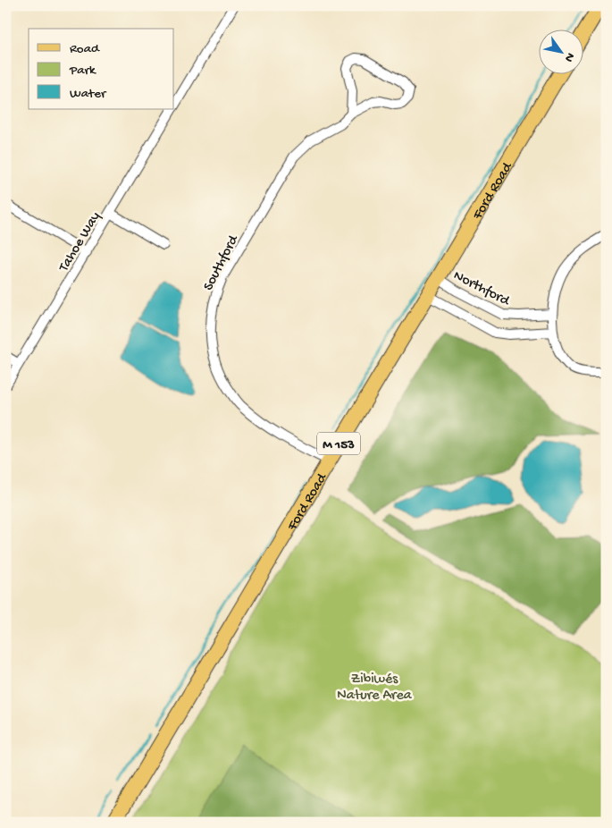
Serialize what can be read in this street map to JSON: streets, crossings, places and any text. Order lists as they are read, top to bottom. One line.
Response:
{"streets":{"main road":["Ford Road","M 153"],"street":["Tahoe Way","Southford","Northford"]},"crossings":[["Ford Road","Southford"],["Ford Road","Northford"]],"parks":["Zibiwés Nature Area"],"legend":["Road","Park","Water"],"north":"bottom right"}
